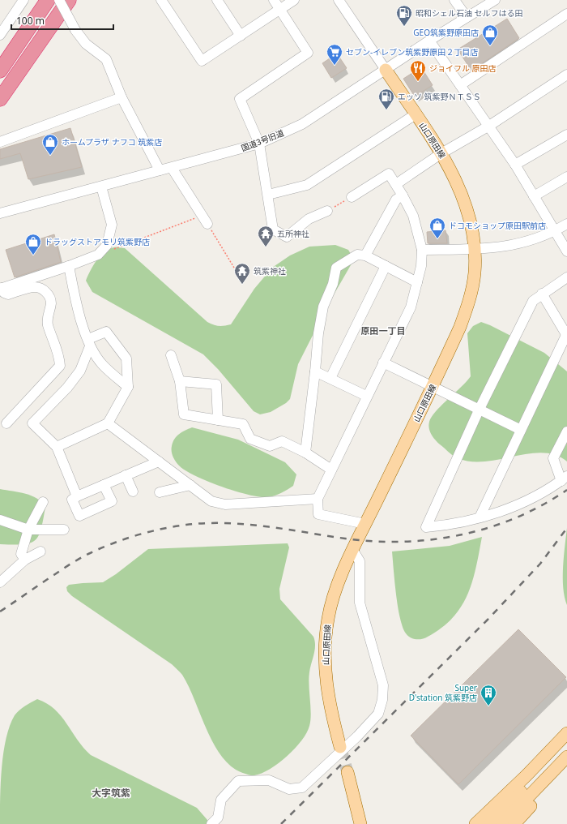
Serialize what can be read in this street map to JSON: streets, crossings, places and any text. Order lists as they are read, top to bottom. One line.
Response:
{"streets":{"main road":["山口原田線"],"street":["国道3号旧道"]},"crossings":[["国道3号旧道","山口原田線"]],"districts":["原田一丁目","大字筑紫"],"places":{"fuel station":["昭和シェル石油 セルフはる田","エッソ 筑紫野ＮＴＳＳ"],"shop":["GEO筑紫野原田店","ホームプラザ ナフコ 筑紫店","ドコモショップ原田駅前店","ドラッグストアモリ筑紫野店"],"supermarket":["セブン-イレブン筑紫野原田２丁目店"],"restaurant":["ジョイフル 原田店"],"temple":["五所神社","筑紫神社"],"building":["Super D'station 筑紫野店"]},"scale_bar":"100 m"}
